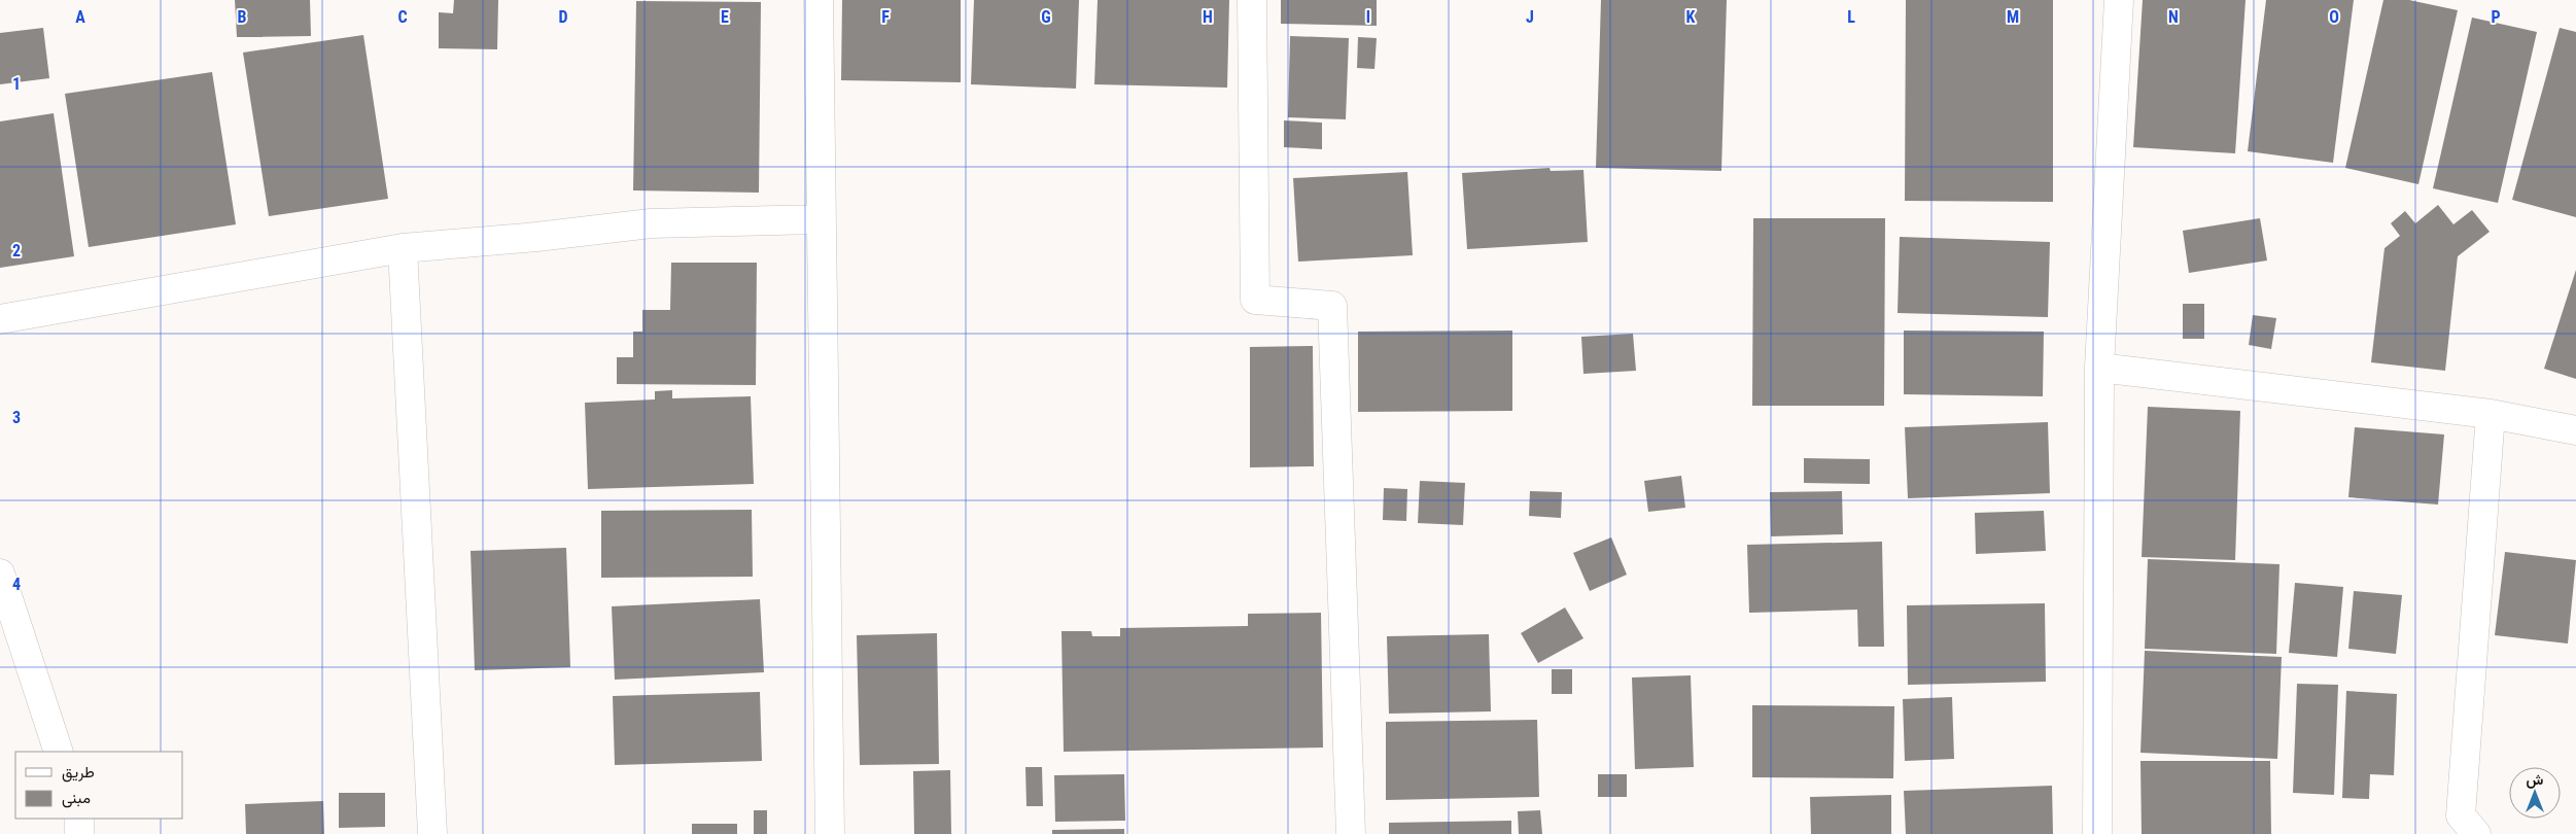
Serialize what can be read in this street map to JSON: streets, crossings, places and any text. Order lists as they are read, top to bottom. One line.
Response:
{"legend":["طريق","مبنى"],"north":"top","grid":{"columns":["A","B","C","D","E","F","G","H","I","J","K","L","M","N","O","P"],"rows":["1","2","3","4"]}}
